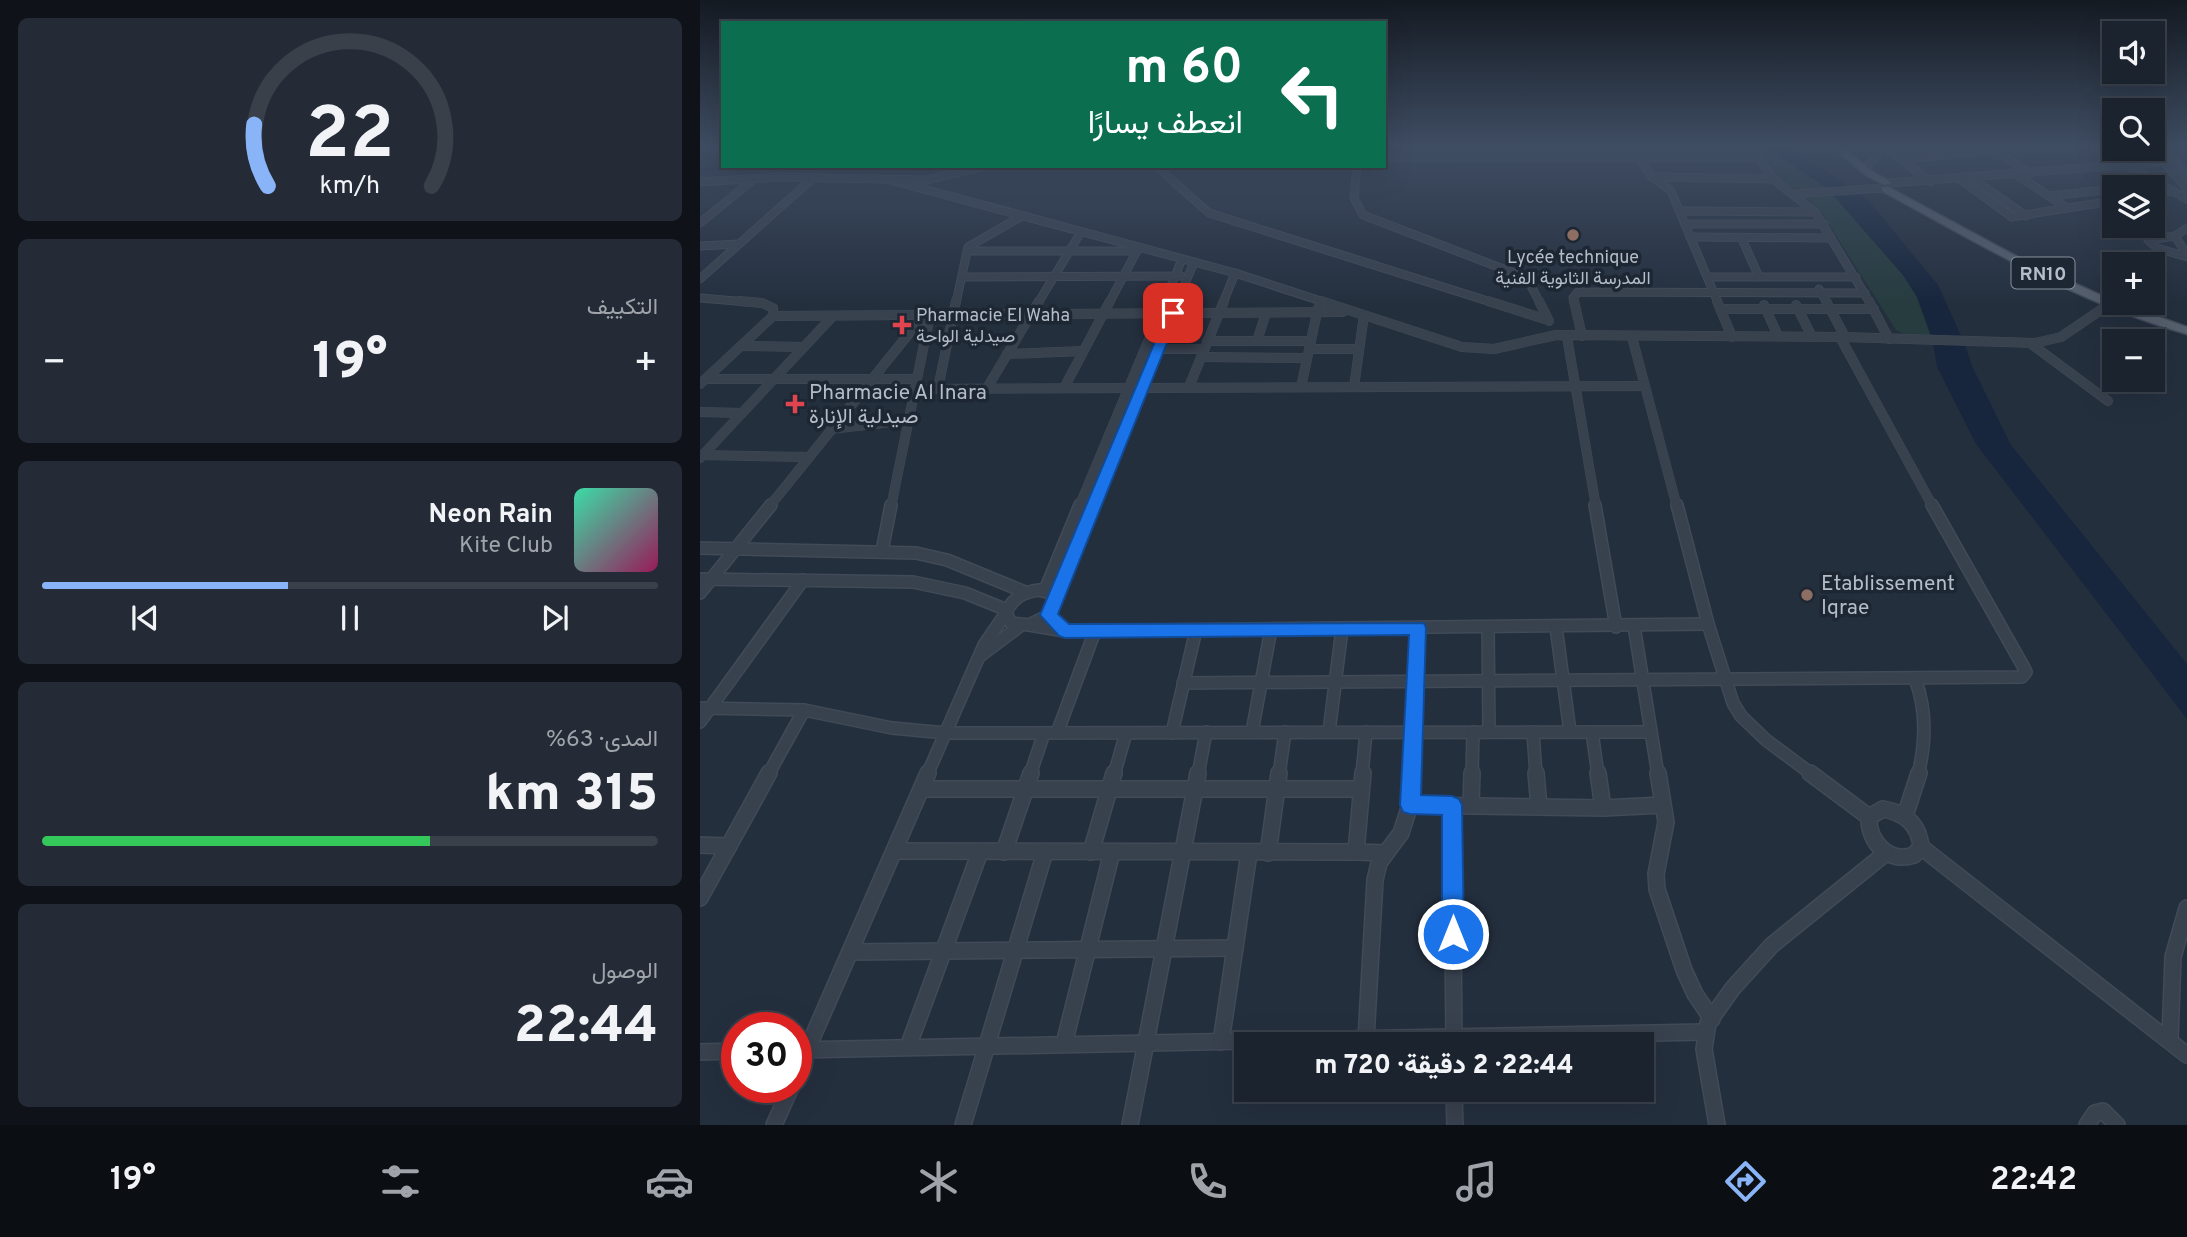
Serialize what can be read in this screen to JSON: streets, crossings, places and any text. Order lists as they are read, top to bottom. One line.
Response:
{"streets":{"main road":["RN10"]},"places":{"other":["Lycée technique المدرسة الثانوية الفنية","Etablissement Iqrae"],"health":["Pharmacie El Waha صيدلية الواحة","Pharmacie Al Inara صيدلية الإنارة"]},"page":{"map_buttons":["+","−"],"turn":["60 m","انعطف يسارًا"],"tile":["التكييف",["المدى · 63%","315 km"],["الوصول","22:44"]],"heat":["−","19°","+"],"song":["Neon Rain","Kite Club"],"limit":"30","trip":"22:44 · 2 دقيقة · 720 m","tabs":["22:42","19°"],"gauge":["22","km/h"]}}
